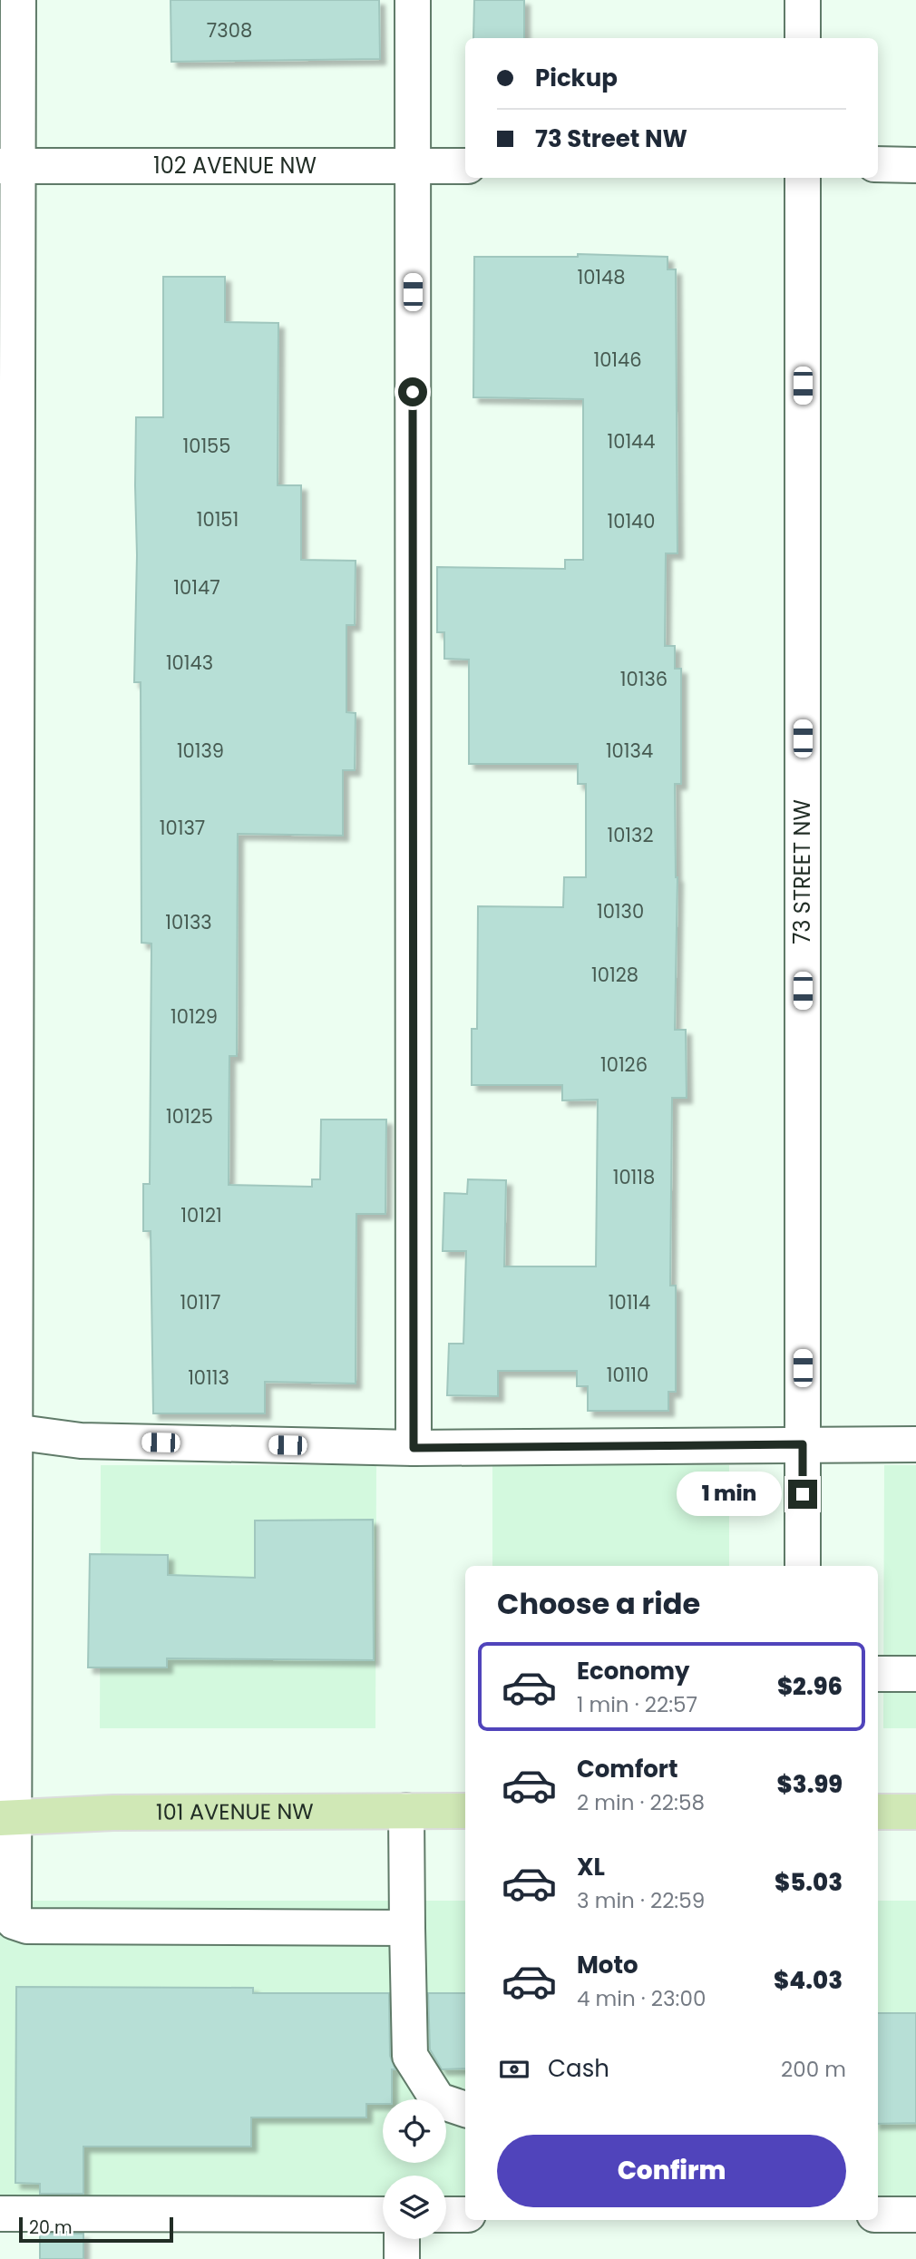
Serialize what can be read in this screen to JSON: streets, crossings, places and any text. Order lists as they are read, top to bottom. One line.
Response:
{"streets":{"main road":["101 AVENUE NW"],"street":["102 AVENUE NW","73 STREET NW"]},"house_numbers":["7308","10148","10146","10144","10155","10151","10140","10147","10143","10136","10139","10134","10137","10132","10130","10133","10128","10129","10126","10125","10118","10121","10117","10114","10110","10113"],"scale_bar":"20 m","page":{"banner":["Pickup","73 Street NW"],"bubble":"1 min","heading":"Choose a ride","list":[{"name":"Economy","note":"1 min · 22:57","value":"$2.96"},{"name":"Comfort","note":"2 min · 22:58","value":"$3.99"},{"name":"XL","note":"3 min · 22:59","value":"$5.03"},{"name":"Moto","note":"4 min · 23:00","value":"$4.03"}],"pay":["Cash","200 m"],"buttons":"Confirm","scale":"20 m"}}
